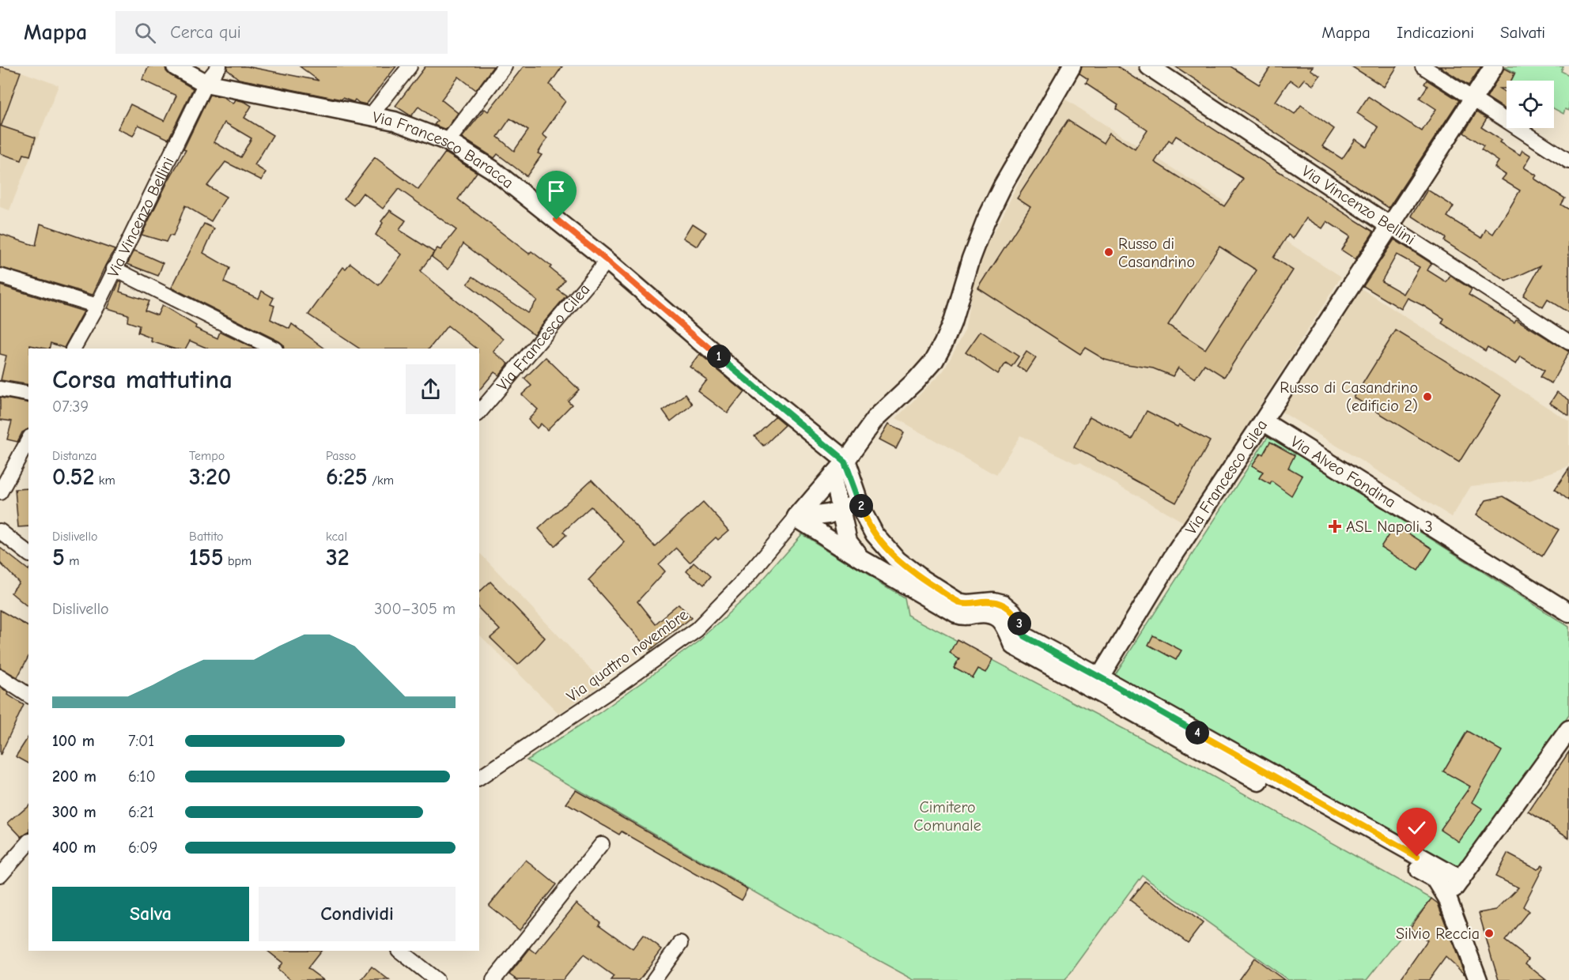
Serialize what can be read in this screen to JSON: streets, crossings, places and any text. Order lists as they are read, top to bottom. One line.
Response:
{"streets":{"street":["Via Francesco Baracca","Via Vincenzo Bellini","Via Francesco Cilea","Via Alveo Fondina","Via quattro novembre"]},"crossings":[["Via Francesco Baracca","Via Vincenzo Bellini"],["Via Francesco Baracca","Via Francesco Cilea"],["Via Vincenzo Bellini","Via Francesco Cilea"],["Via Francesco Cilea","Via Alveo Fondina"]],"parks":["Cimitero Comunale"],"places":{"other":["Russo di Casandrino","Russo di Casandrino (edificio 2)","Silvio Reccia"],"health":["ASL Napoli 3"]},"page":{"header":"Mappa","search":"Cerca qui","nav":["Mappa","Indicazioni","Salvati"],"pins":["1","2","3","4"],"heading":["Corsa mattutina","07:39"],"stats":[["Distanza","0.52 km"],["Tempo","3:20"],["Passo","6:25 /km"],["Dislivello","5 m"],["Battito","155 bpm"],["kcal","32"]],"chart":["Dislivello","300–305 m"],"list":[{"name":"100 m","note":"7:01"},{"name":"200 m","note":"6:10"},{"name":"300 m","note":"6:21"},{"name":"400 m","note":"6:09"}],"buttons":["Salva","Condividi"]}}
